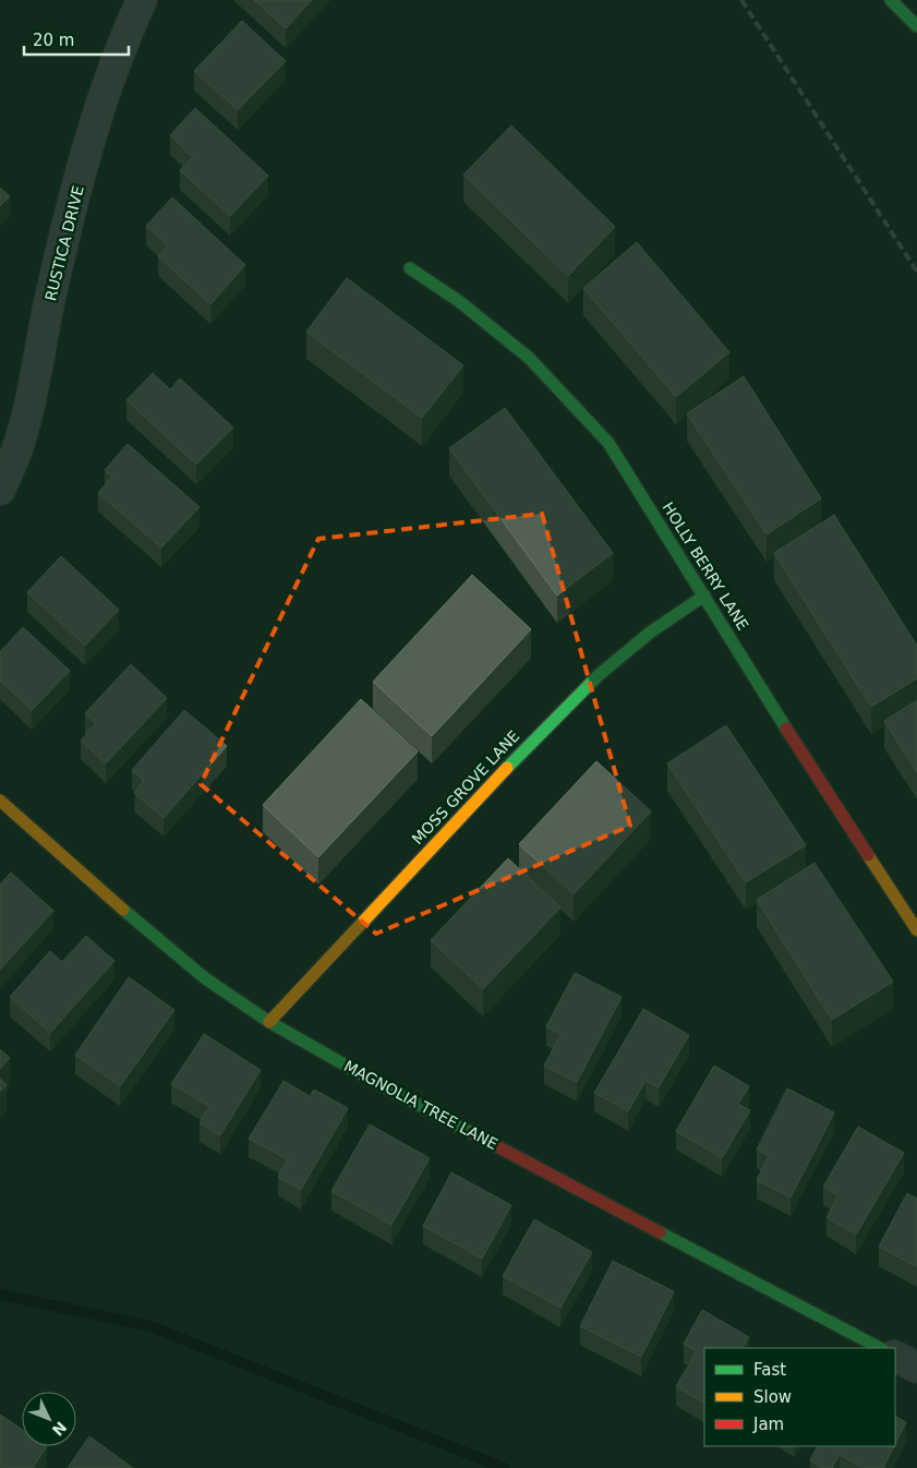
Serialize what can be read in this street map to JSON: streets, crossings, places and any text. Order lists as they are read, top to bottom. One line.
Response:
{"streets":{"street":["RUSTICA DRIVE","HOLLY BERRY LANE","MOSS GROVE LANE","MAGNOLIA TREE LANE"]},"crossings":[["HOLLY BERRY LANE","MOSS GROVE LANE"],["MOSS GROVE LANE","MAGNOLIA TREE LANE"]],"legend":["Fast","Slow","Jam"],"scale_bar":"20 m","north":"bottom right"}
